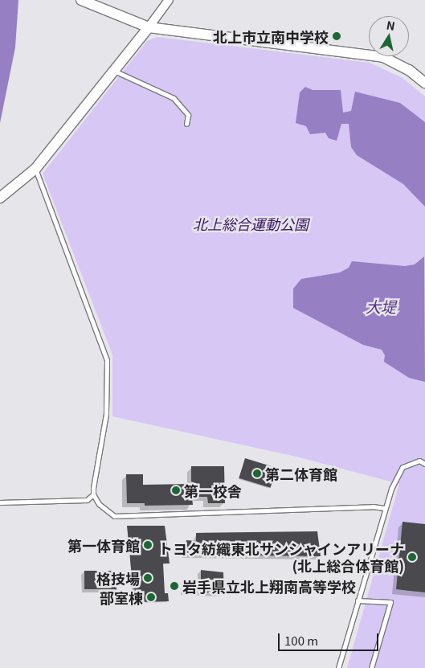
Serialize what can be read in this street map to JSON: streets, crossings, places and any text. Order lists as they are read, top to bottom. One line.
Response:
{"water":["大堤"],"parks":["北上総合運動公園"],"places":["北上市立南中学校","第二体育館","第一校舎","第一体育館","トヨタ紡織東北サンシャインアリーナ (北上総合体育館)","格技場","岩手県立北上翔南高等学校","部室棟"],"scale_bar":"100 m","north":"top"}
